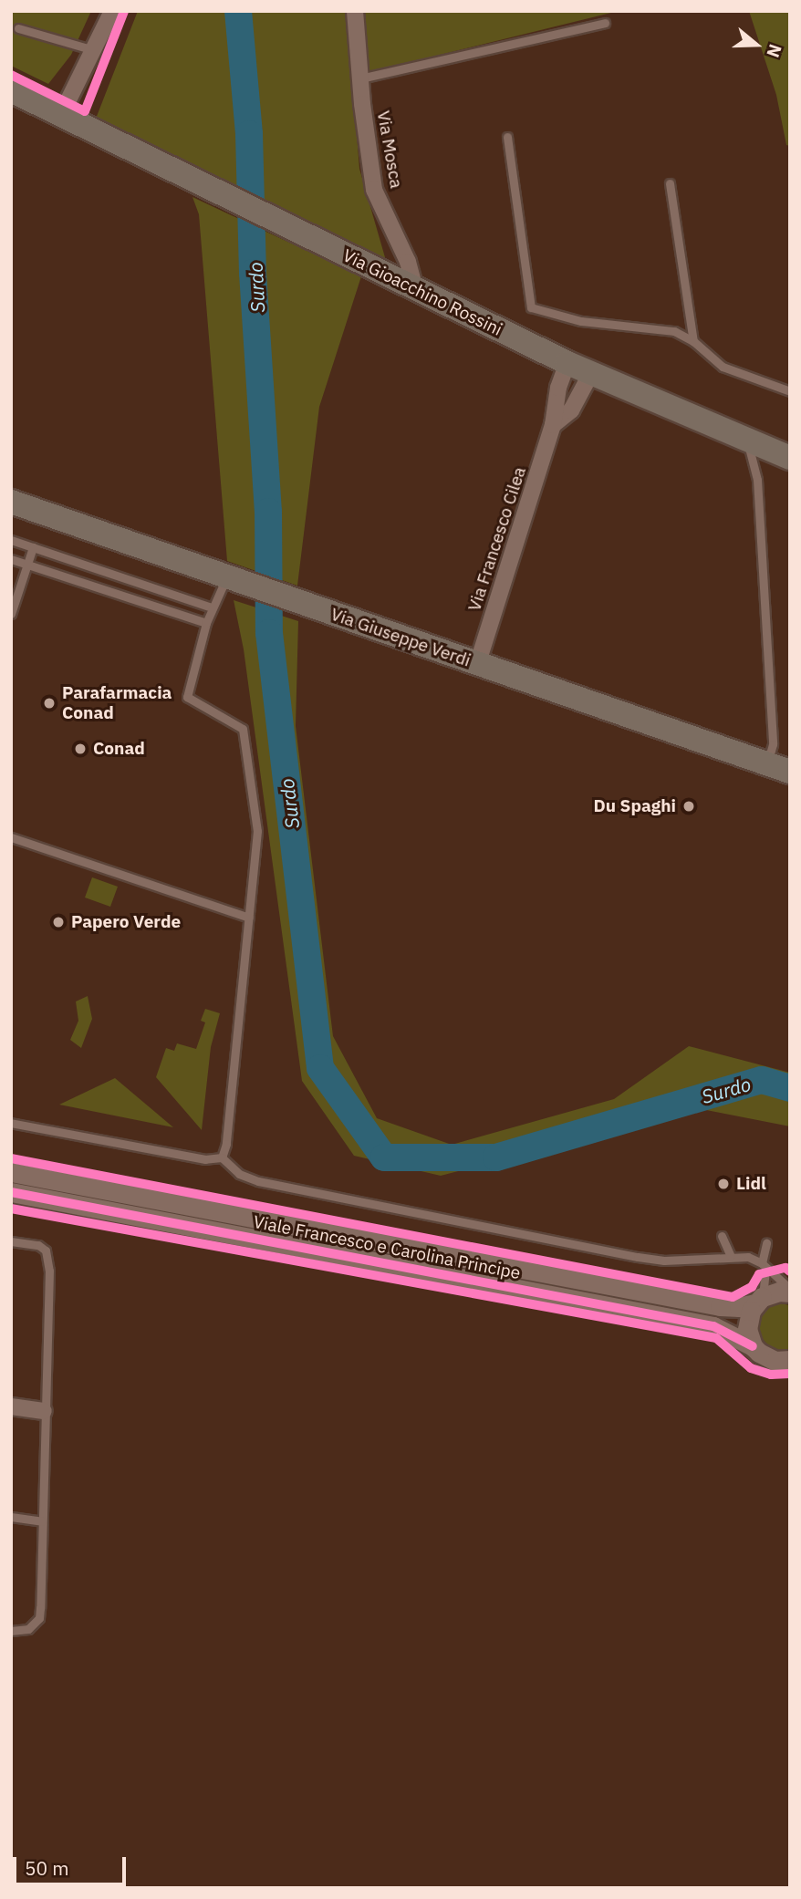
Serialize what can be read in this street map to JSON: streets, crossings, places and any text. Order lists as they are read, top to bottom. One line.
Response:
{"streets":{"main road":["Via Gioacchino Rossini","Via Giuseppe Verdi"],"street":["Via Mosca","Via Francesco Cilea","Viale Francesco e Carolina Principe"]},"crossings":[["Via Mosca","Via Gioacchino Rossini"],["Via Gioacchino Rossini","Via Francesco Cilea"],["Via Francesco Cilea","Via Giuseppe Verdi"]],"water":["Surdo"],"places":["Parafarmacia Conad","Conad","Du Spaghi","Papero Verde","Lidl"],"scale_bar":"50 m","north":"right"}
